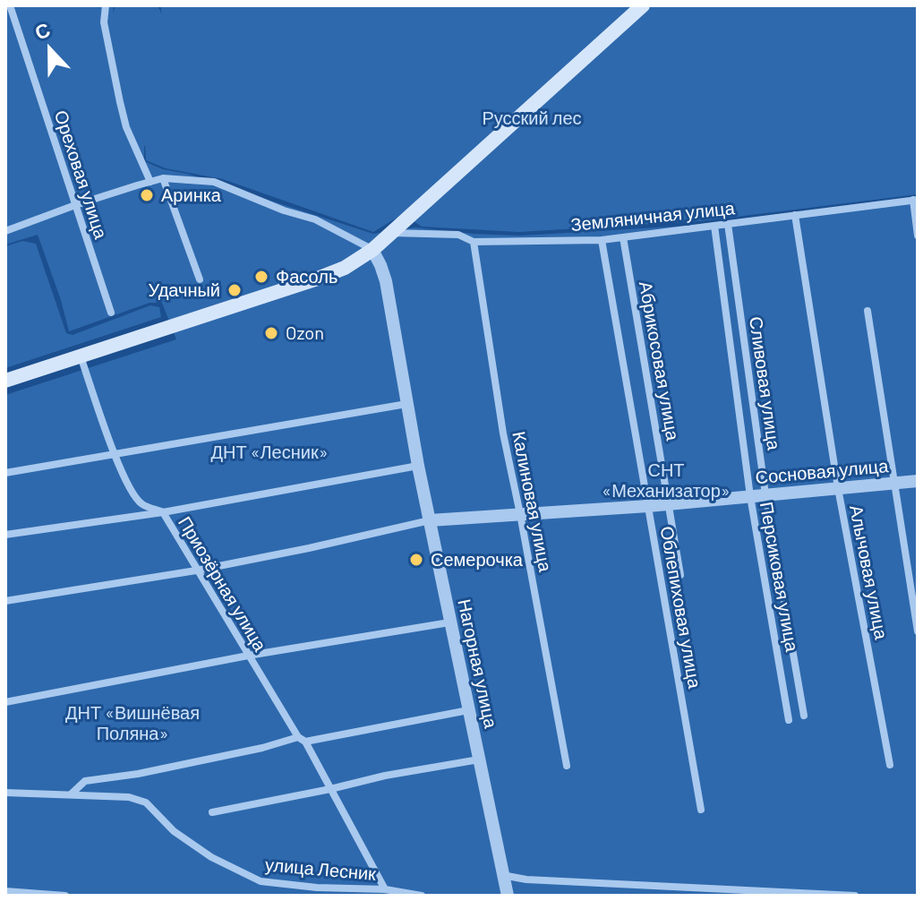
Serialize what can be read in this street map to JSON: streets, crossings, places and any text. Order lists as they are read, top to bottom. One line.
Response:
{"streets":{"street":["Ореховая улица","Земляничная улица","Абрикосовая улица","Сливовая улица","Сосновая улица","Калиновая улица","Алычовая улица","Персиковая улица","Приозёрная улица","Облепиховая улица","Нагорная улица","улица Лесник"]},"crossings":[["Земляничная улица","Абрикосовая улица"],["Земляничная улица","Сливовая улица"],["Земляничная улица","Калиновая улица"],["Земляничная улица","Алычовая улица"],["Земляничная улица","Персиковая улица"],["Земляничная улица","Облепиховая улица"],["Абрикосовая улица","Сосновая улица"],["Сливовая улица","Сосновая улица"],["Сосновая улица","Калиновая улица"],["Сосновая улица","Алычовая улица"],["Сосновая улица","Персиковая улица"],["Сосновая улица","Облепиховая улица"],["Сосновая улица","Нагорная улица"],["Приозёрная улица","улица Лесник"],["Нагорная улица","улица Лесник"]],"parks":["Русский лес","ДНТ «Лесник»","СНТ «Механизатор»","ДНТ «Вишнёвая Поляна»"],"places":["Аринка","Фасоль","Удачный","Ozon","Семерочка"],"north":"top"}
